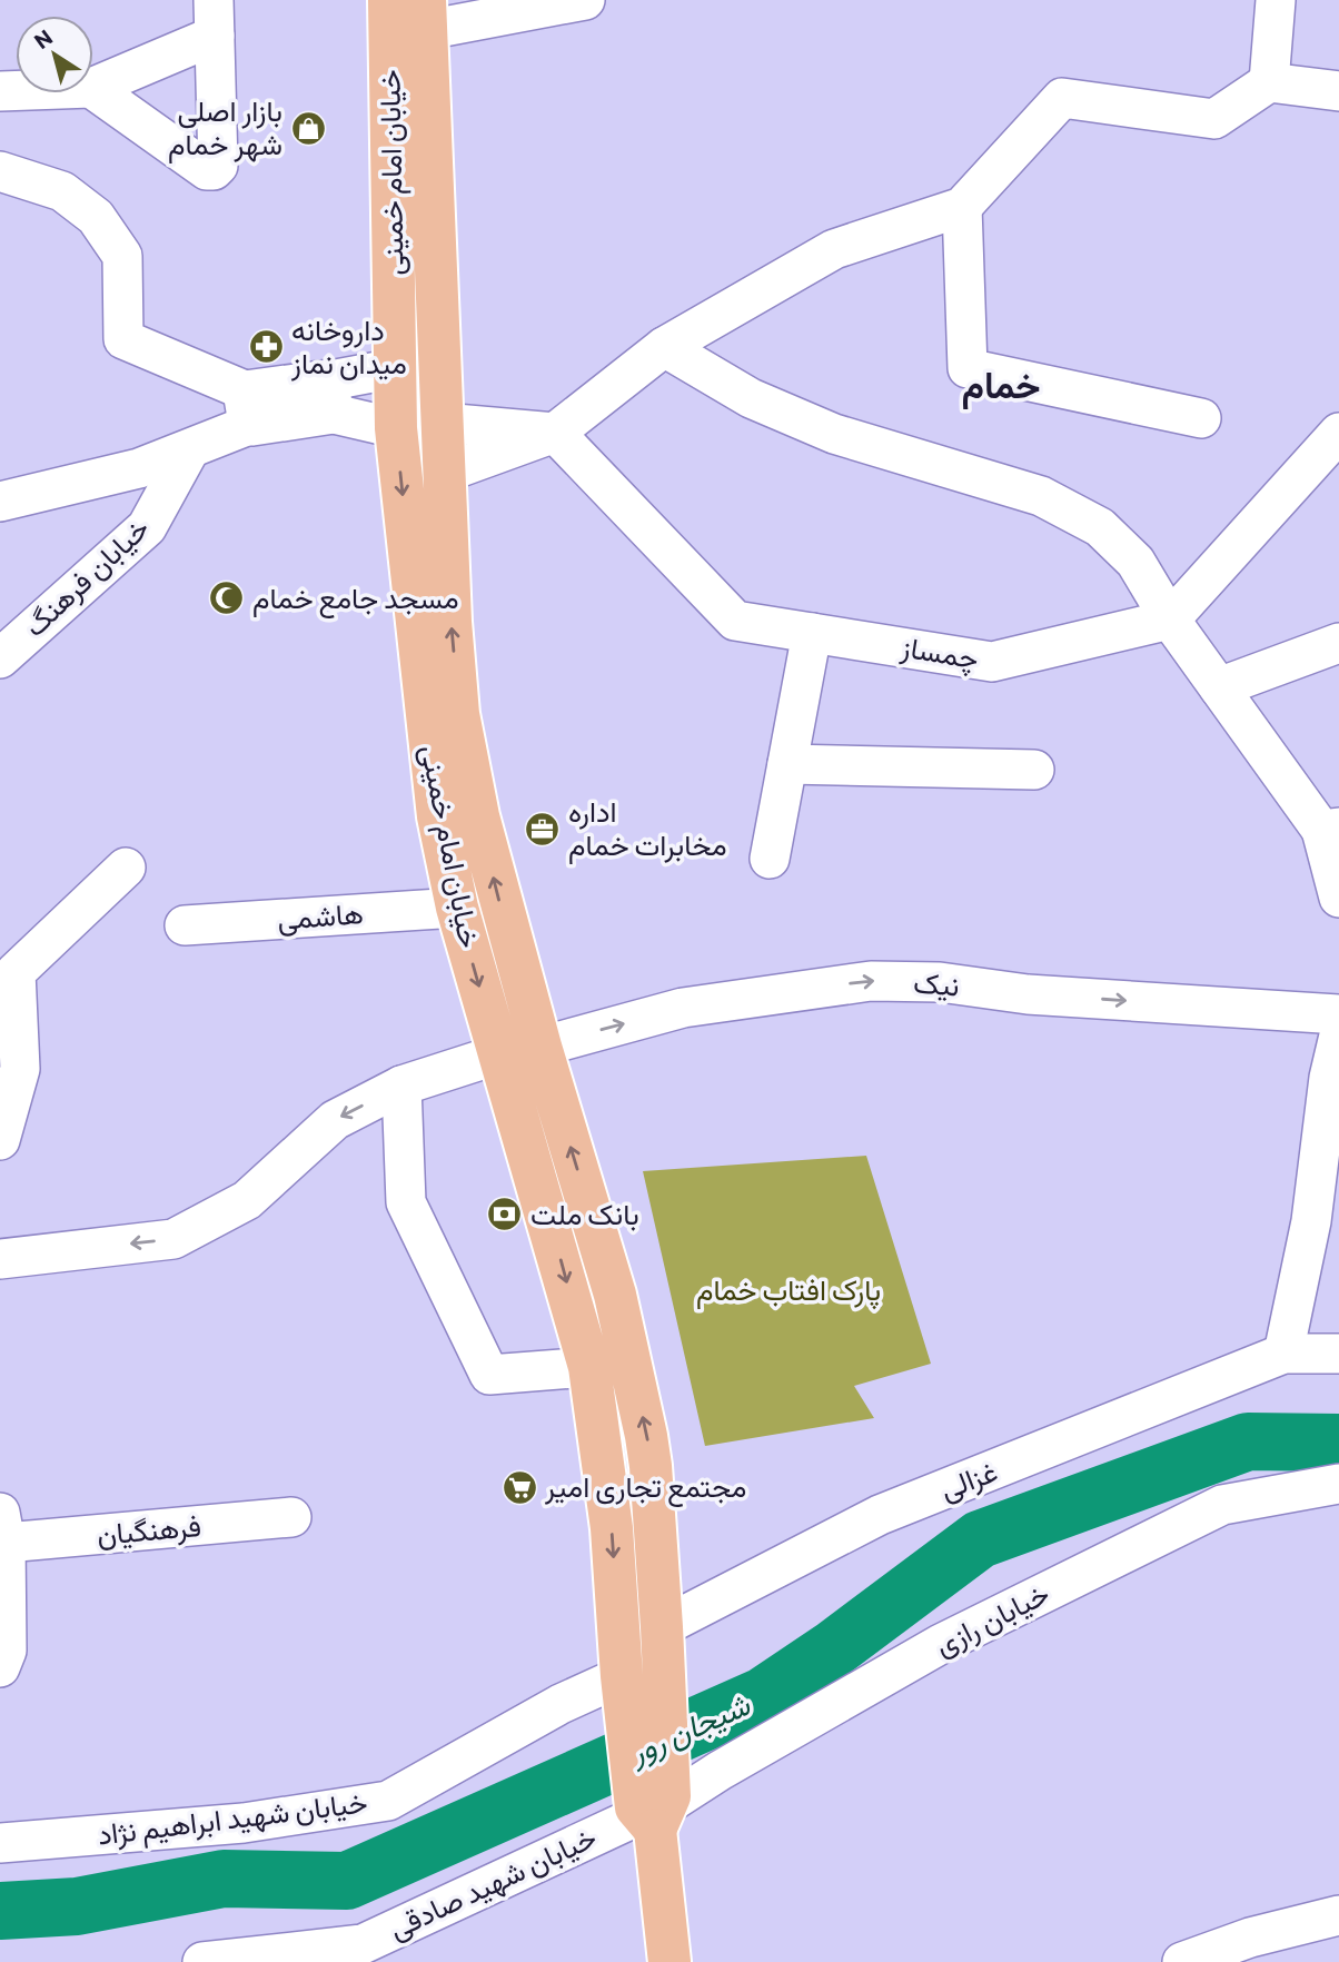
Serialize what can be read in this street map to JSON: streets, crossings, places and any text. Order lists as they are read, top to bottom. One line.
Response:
{"streets":{"main road":["خیابان امام خمینی"],"street":["خیابان فرهنگ","چمساز","هاشمی","نیک","غزالی","فرهنگیان","خیابان رازی","خیابان شهید ابراهیم نژاد","خیابان شهید صادقی"]},"crossings":[["خیابان امام خمینی","هاشمی"],["خیابان امام خمینی","نیک"],["خیابان امام خمینی","غزالی"],["خیابان امام خمینی","خیابان رازی"],["خیابان امام خمینی","خیابان شهید ابراهیم نژاد"],["خیابان امام خمینی","خیابان شهید صادقی"],["خیابان رازی","خیابان شهید صادقی"]],"districts":["خمام"],"water":["شیجان رور"],"parks":["پارک افتاب خمام"],"places":{"shop":["بازار اصلی شهر خمام"],"pharmacy":["داروخانه میدان نماز"],"mosque":["مسجد جامع خمام"],"office":["اداره مخابرات خمام"],"bank":["بانک ملت"],"supermarket":["مجتمع تجاری امیر"]},"north":"top left"}
